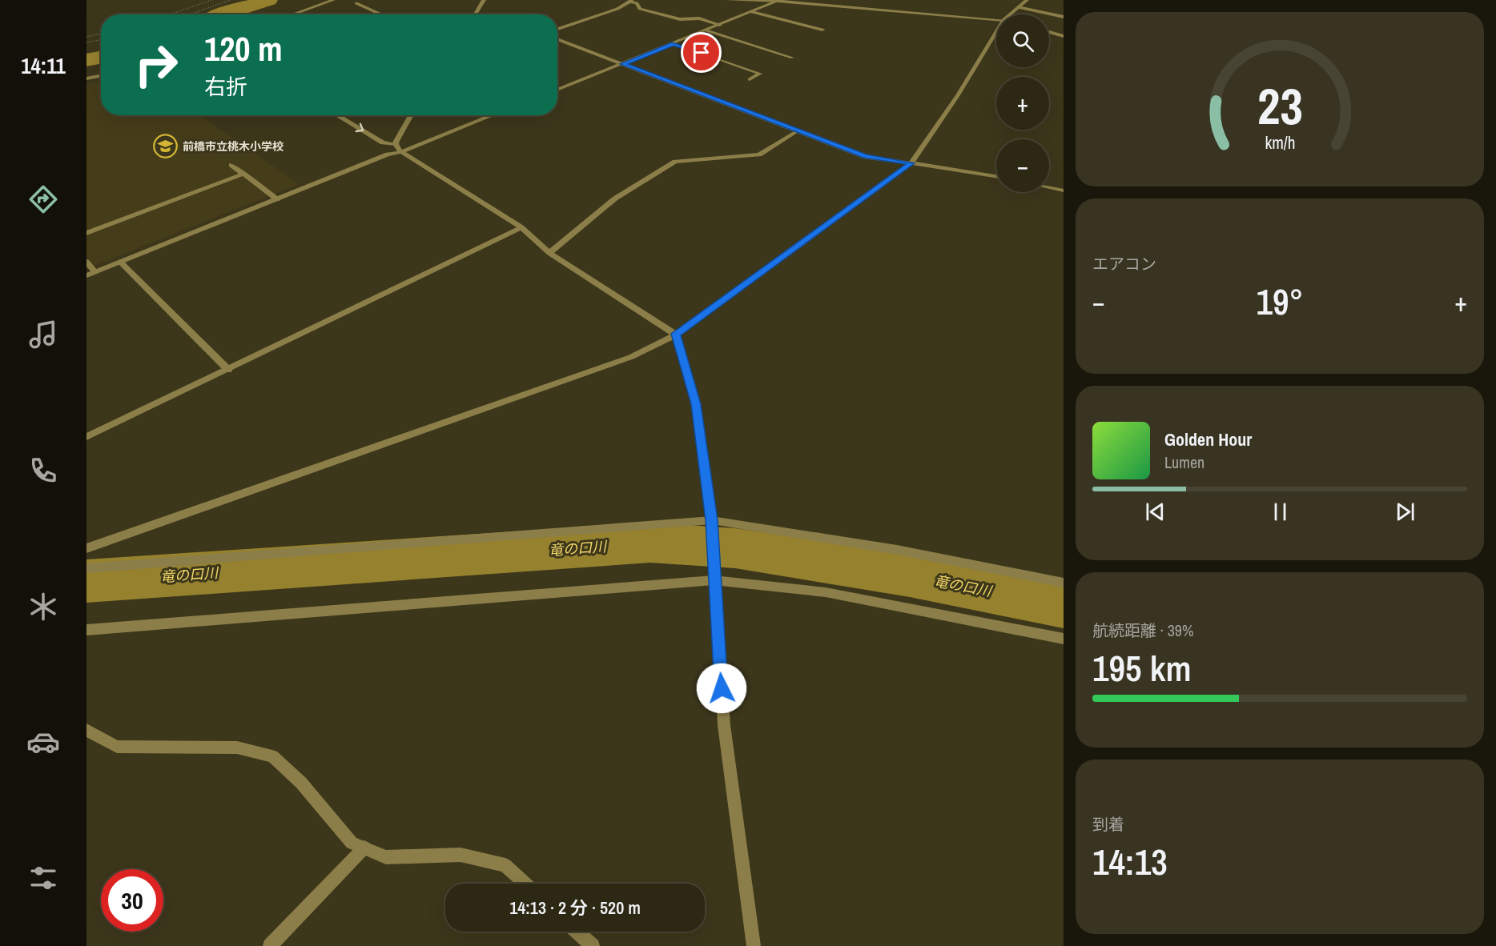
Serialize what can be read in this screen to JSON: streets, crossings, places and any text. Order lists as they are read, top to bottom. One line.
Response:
{"water":["竜の口川"],"places":{"school or university":["前橋市立桃木小学校"]},"page":{"tabs":"14:11","map_buttons":["+","−"],"turn":["120 m","右折"],"tile":["エアコン",["航続距離 · 39%","195 km"],["到着","14:13"]],"heat":["−","19°","+"],"song":["Golden Hour","Lumen"],"limit":"30","trip":"14:13 · 2 分 · 520 m","gauge":["23","km/h"]}}
